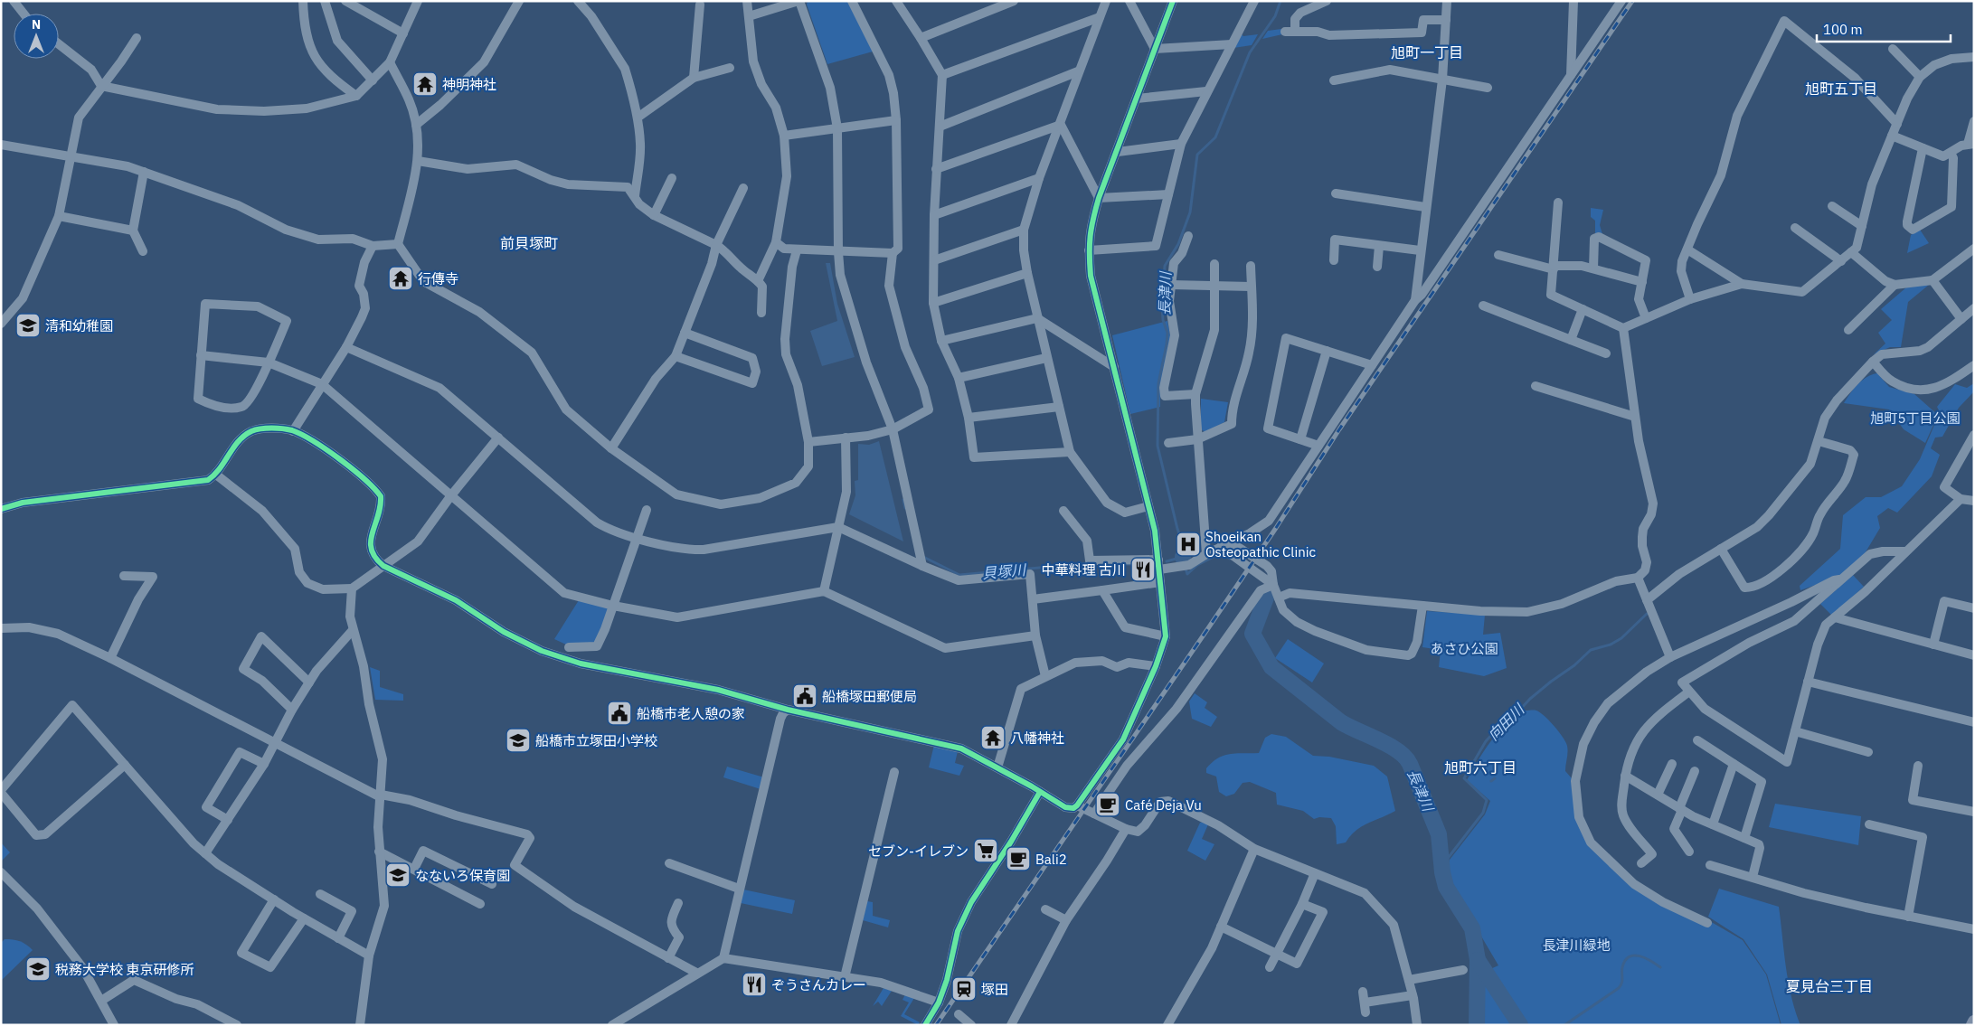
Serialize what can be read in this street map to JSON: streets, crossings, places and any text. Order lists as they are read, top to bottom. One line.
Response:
{"districts":["旭町一丁目","旭町五丁目","前貝塚町","旭町六丁目","夏見台三丁目"],"water":["長津川","貝塚川","向田川"],"parks":["旭町5丁目公園","あさひ公園","長津川緑地"],"places":{"temple":["神明神社","行傳寺","八幡神社"],"school or university":["清和幼稚園","船橋市立塚田小学校","なないろ保育園","税務大学校 東京研修所"],"hospital":["Shoeikan Osteopathic Clinic"],"restaurant":["中華料理 古川","ぞうさんカレー"],"public building":["船橋塚田郵便局","船橋市老人憩の家"],"cafe":["Café Deja Vu","Bali2"],"supermarket":["セブン-イレブン"],"station":["塚田"]},"scale_bar":"100 m","north":"top"}
